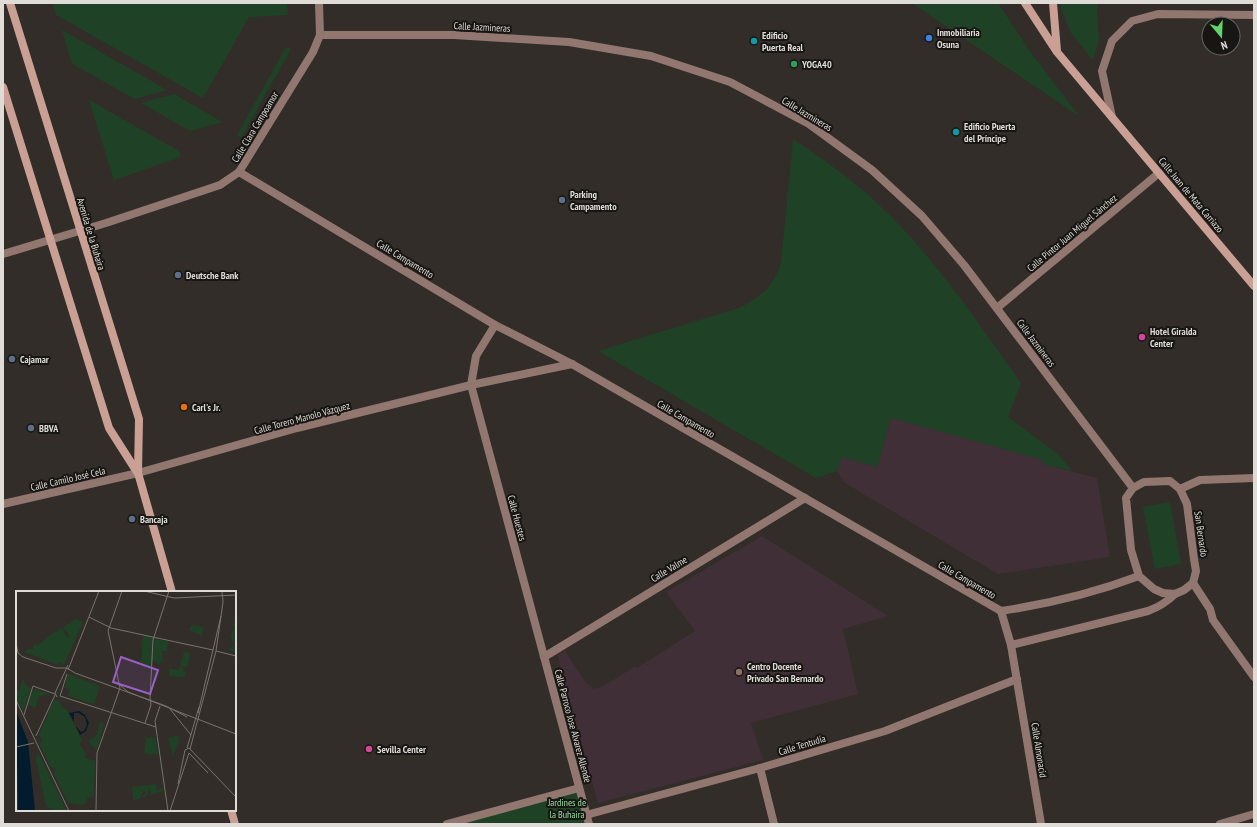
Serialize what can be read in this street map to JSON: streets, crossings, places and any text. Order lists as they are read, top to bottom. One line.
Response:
{"streets":{"main road":["Calle Juan de Mata Carriazo","Avenida de la Buhaira"],"street":["Calle Jazmineras","Calle Clara Campoamor","Calle Pintor Juan Miguel Sánchez","Calle Campamento","Calle Torero Manolo Vázquez","Calle Camilo José Cela","Calle Huestes","San Bernardo","Calle Valme","Calle Parroco Jose Alvarez Allende","Calle Tentudía","Calle Almonacid"]},"crossings":[["Calle Jazmineras","Calle Clara Campoamor"],["Calle Jazmineras","Calle Pintor Juan Miguel Sánchez"],["Calle Clara Campoamor","Avenida de la Buhaira"],["Calle Clara Campoamor","Calle Campamento"],["Calle Juan de Mata Carriazo","Calle Pintor Juan Miguel Sánchez"],["Avenida de la Buhaira","Calle Torero Manolo Vázquez"],["Avenida de la Buhaira","Calle Camilo José Cela"],["Calle Campamento","Calle Torero Manolo Vázquez"],["Calle Campamento","Calle Valme"],["Calle Campamento","Calle Almonacid"],["Calle Torero Manolo Vázquez","Calle Camilo José Cela"],["Calle Torero Manolo Vázquez","Calle Huestes"],["Calle Huestes","Calle Valme"],["Calle Huestes","Calle Parroco Jose Alvarez Allende"],["Calle Valme","Calle Parroco Jose Alvarez Allende"],["Calle Parroco Jose Alvarez Allende","Calle Tentudía"],["Calle Tentudía","Calle Almonacid"]],"parks":["Jardines de la Buhaira"],"places":["Inmobiliaria Osuna","Edificio Puerta Real","YOGA40","Edificio Puerta del Príncipe","Parking Campamento","Deutsche Bank","Hotel Giralda Center","Cajamar","Carl's Jr.","BBVA","Bancaja","Centro Docente Privado San Bernardo","Sevilla Center"],"north":"bottom"}
